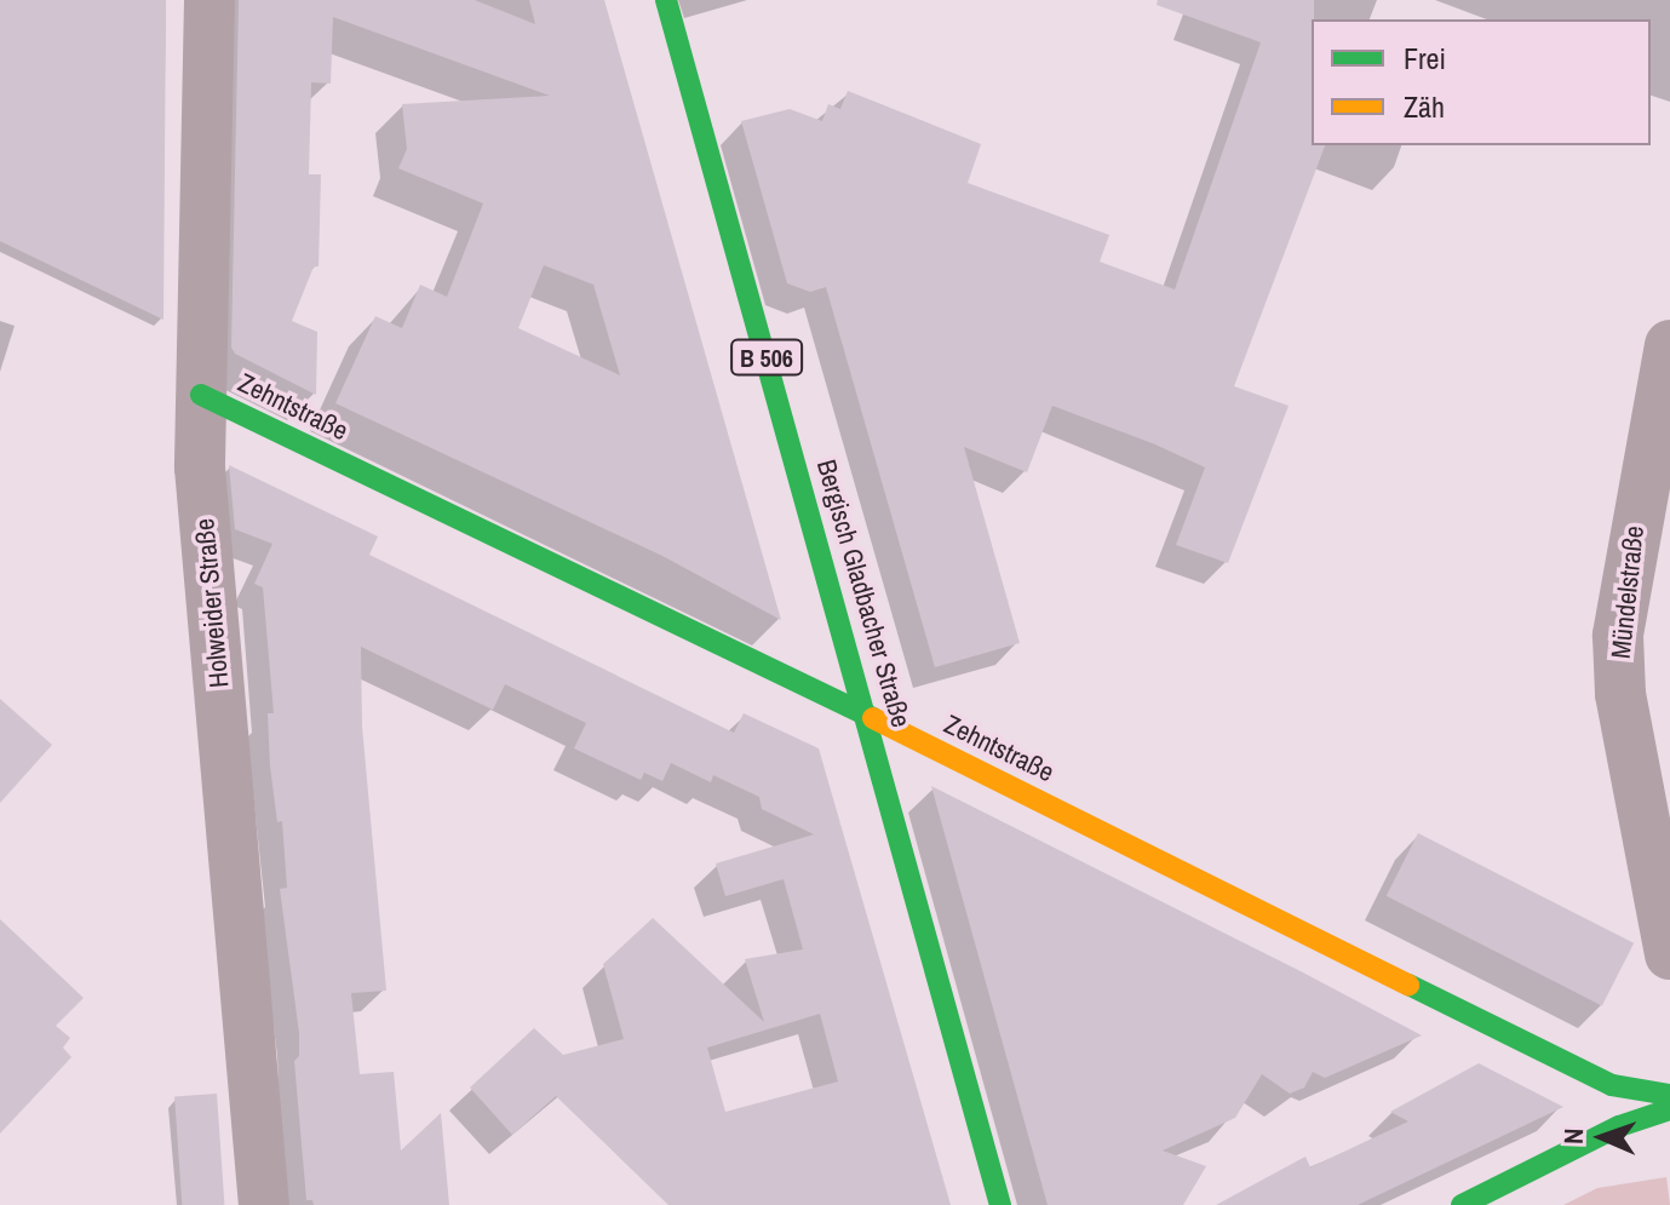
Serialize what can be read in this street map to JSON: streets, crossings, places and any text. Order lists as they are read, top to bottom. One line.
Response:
{"streets":{"street":["B 506","Zehntstraße","Mündelstraße","Bergisch Gladbacher Straße","Holweider Straße"]},"crossings":[["Zehntstraße","Bergisch Gladbacher Straße"],["Zehntstraße","Holweider Straße"]],"legend":["Frei","Zäh"],"north":"left"}
